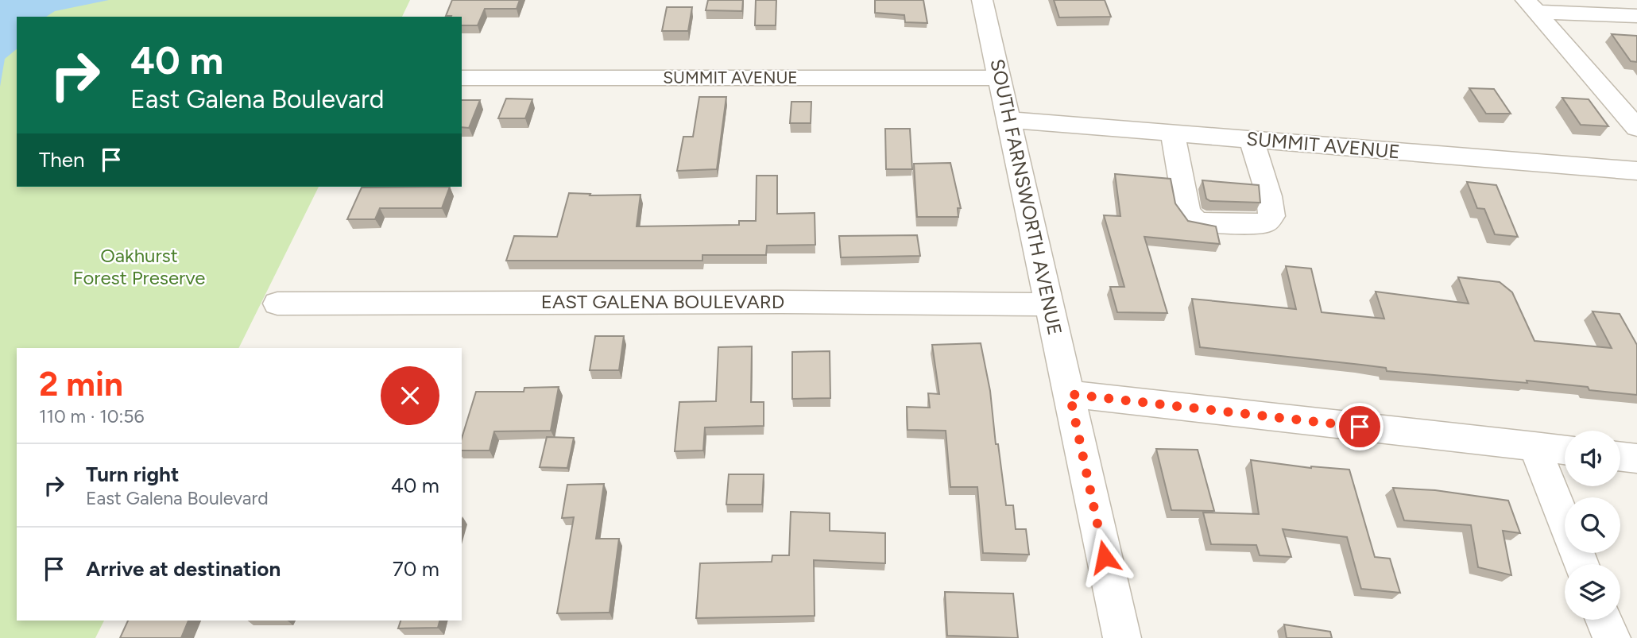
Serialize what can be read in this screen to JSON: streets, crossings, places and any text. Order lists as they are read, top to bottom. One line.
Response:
{"streets":{"street":["SUMMIT AVENUE","SOUTH FARNSWORTH AVENUE","EAST GALENA BOULEVARD"]},"crossings":[["SUMMIT AVENUE","SOUTH FARNSWORTH AVENUE"],["SOUTH FARNSWORTH AVENUE","EAST GALENA BOULEVARD"]],"parks":["Oakhurst Forest Preserve"],"page":{"turn":["40 m","East Galena Boulevard"],"then":"Then","heading":["2 min","110 m · 10:56"],"list":[{"name":"Turn right","note":"East Galena Boulevard","value":"40 m"},{"name":"Arrive at destination","value":"70 m"}]}}
